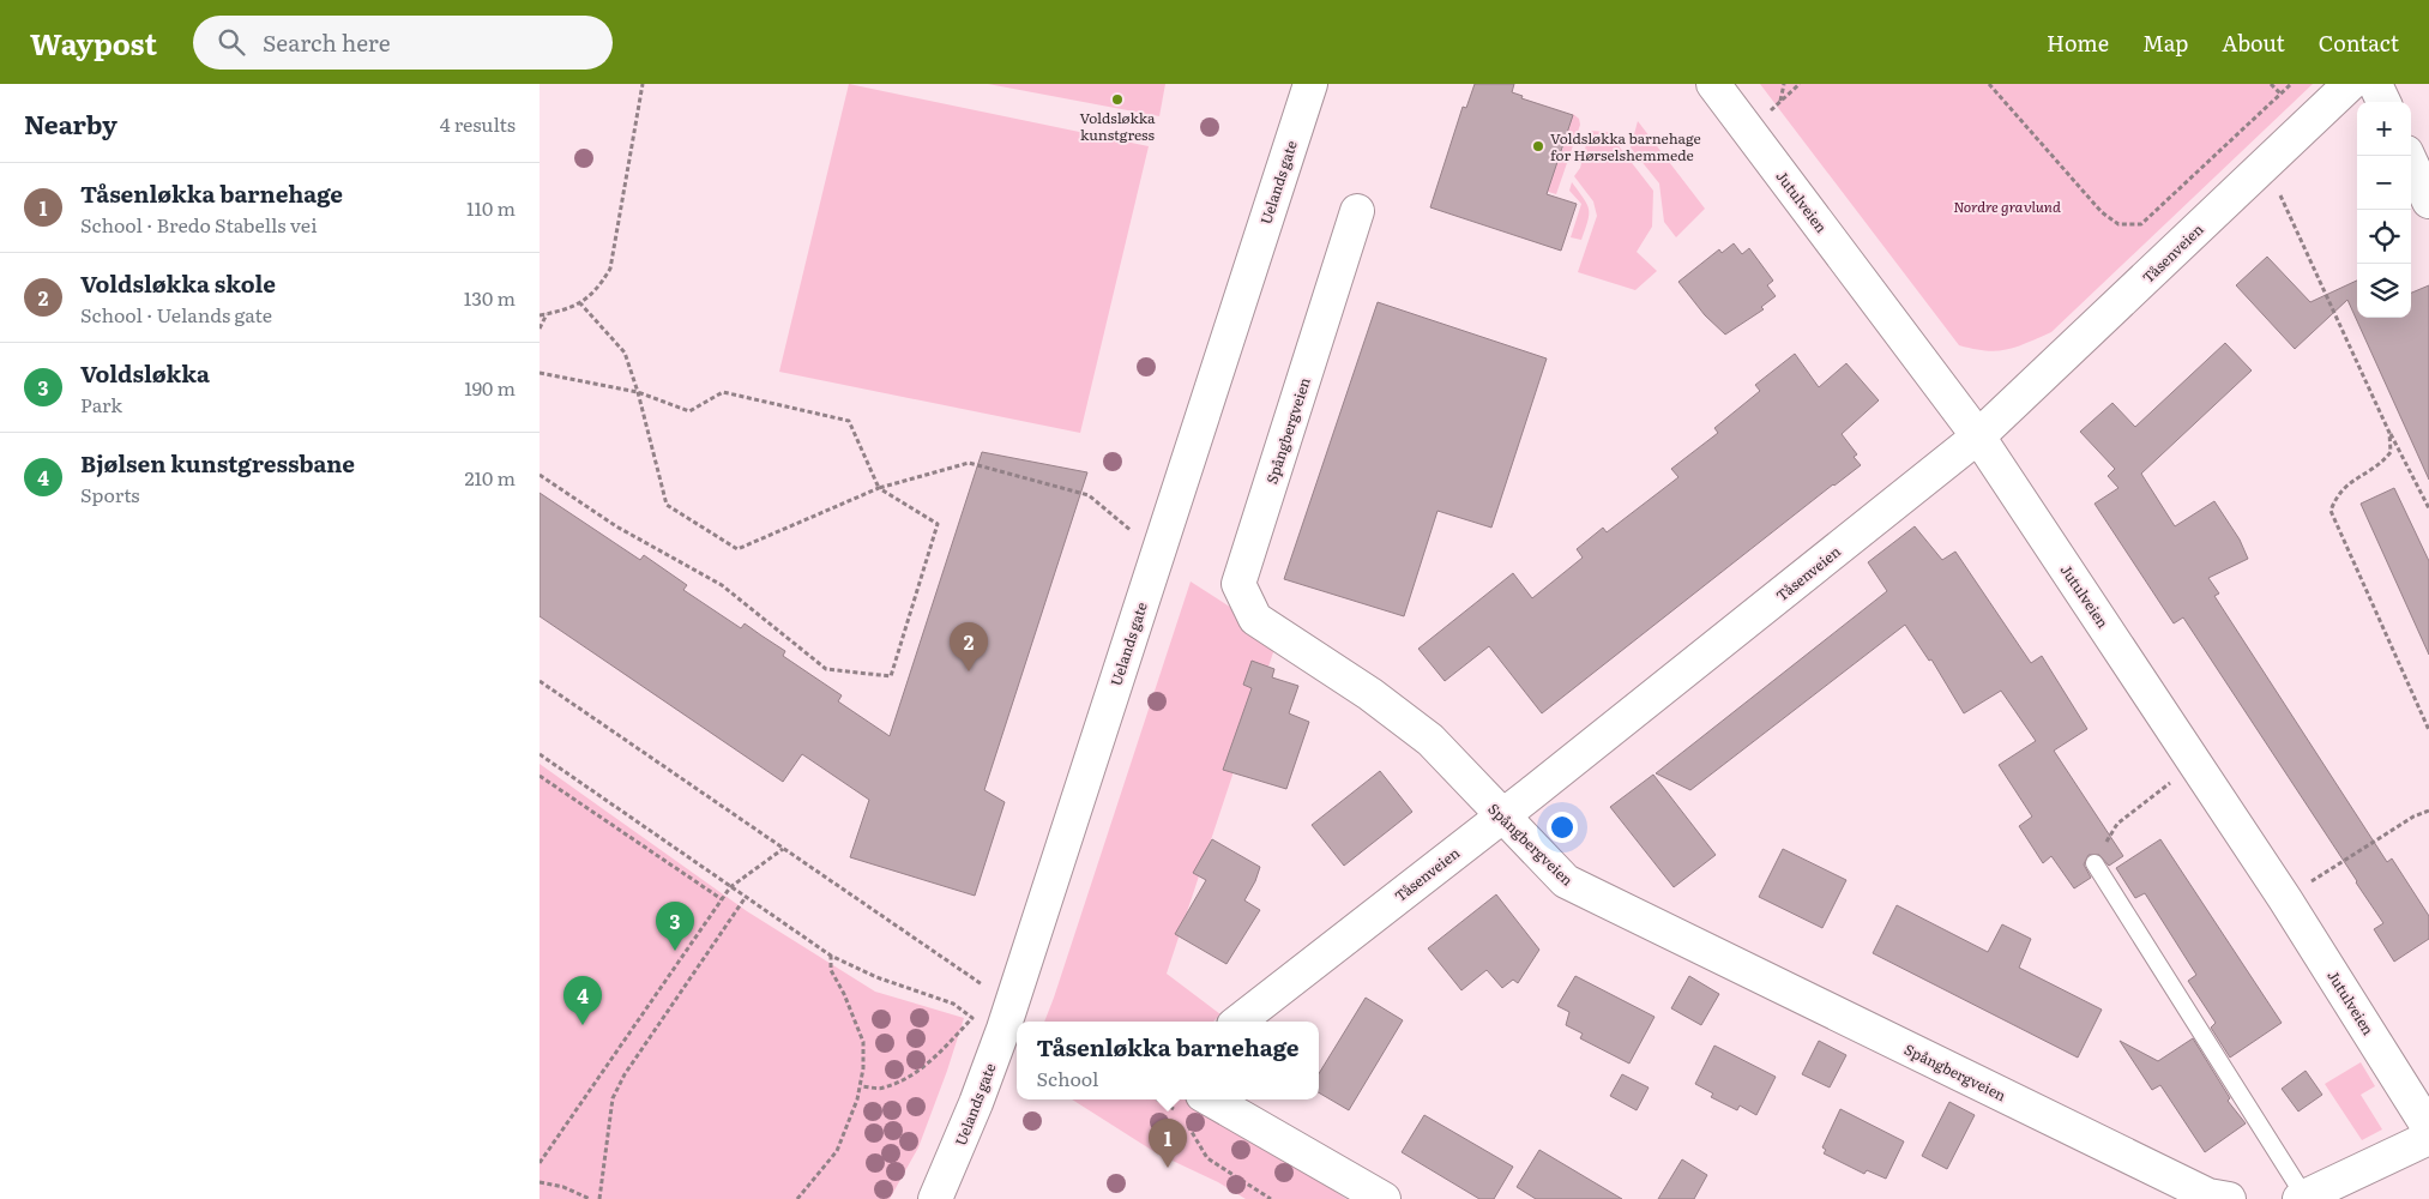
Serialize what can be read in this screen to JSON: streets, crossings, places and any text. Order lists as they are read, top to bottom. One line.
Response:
{"streets":{"street":["Uelands gate","Jutulveien","Tåsenveien","Spångbergveien"]},"crossings":[["Jutulveien","Tåsenveien"],["Tåsenveien","Spångbergveien"]],"parks":["Nordre gravlund"],"places":["Voldsløkka kunstgress","Voldsløkka barnehage for Hørselshemmede"],"page":{"header":"Waypost","search":"Search here","nav":["Home","Map","About","Contact"],"heading":["Nearby","4 results"],"map_buttons":["+","−"],"list":[{"mark":"1","name":"Tåsenløkka barnehage","note":"School · Bredo Stabells vei","value":"110 m"},{"mark":"2","name":"Voldsløkka skole","note":"School · Uelands gate","value":"130 m"},{"mark":"3","name":"Voldsløkka","note":"Park","value":"190 m"},{"mark":"4","name":"Bjølsen kunstgressbane","note":"Sports","value":"210 m"}],"pins":["2","3","4","1"],"popup":["Tåsenløkka barnehage","School"]}}
